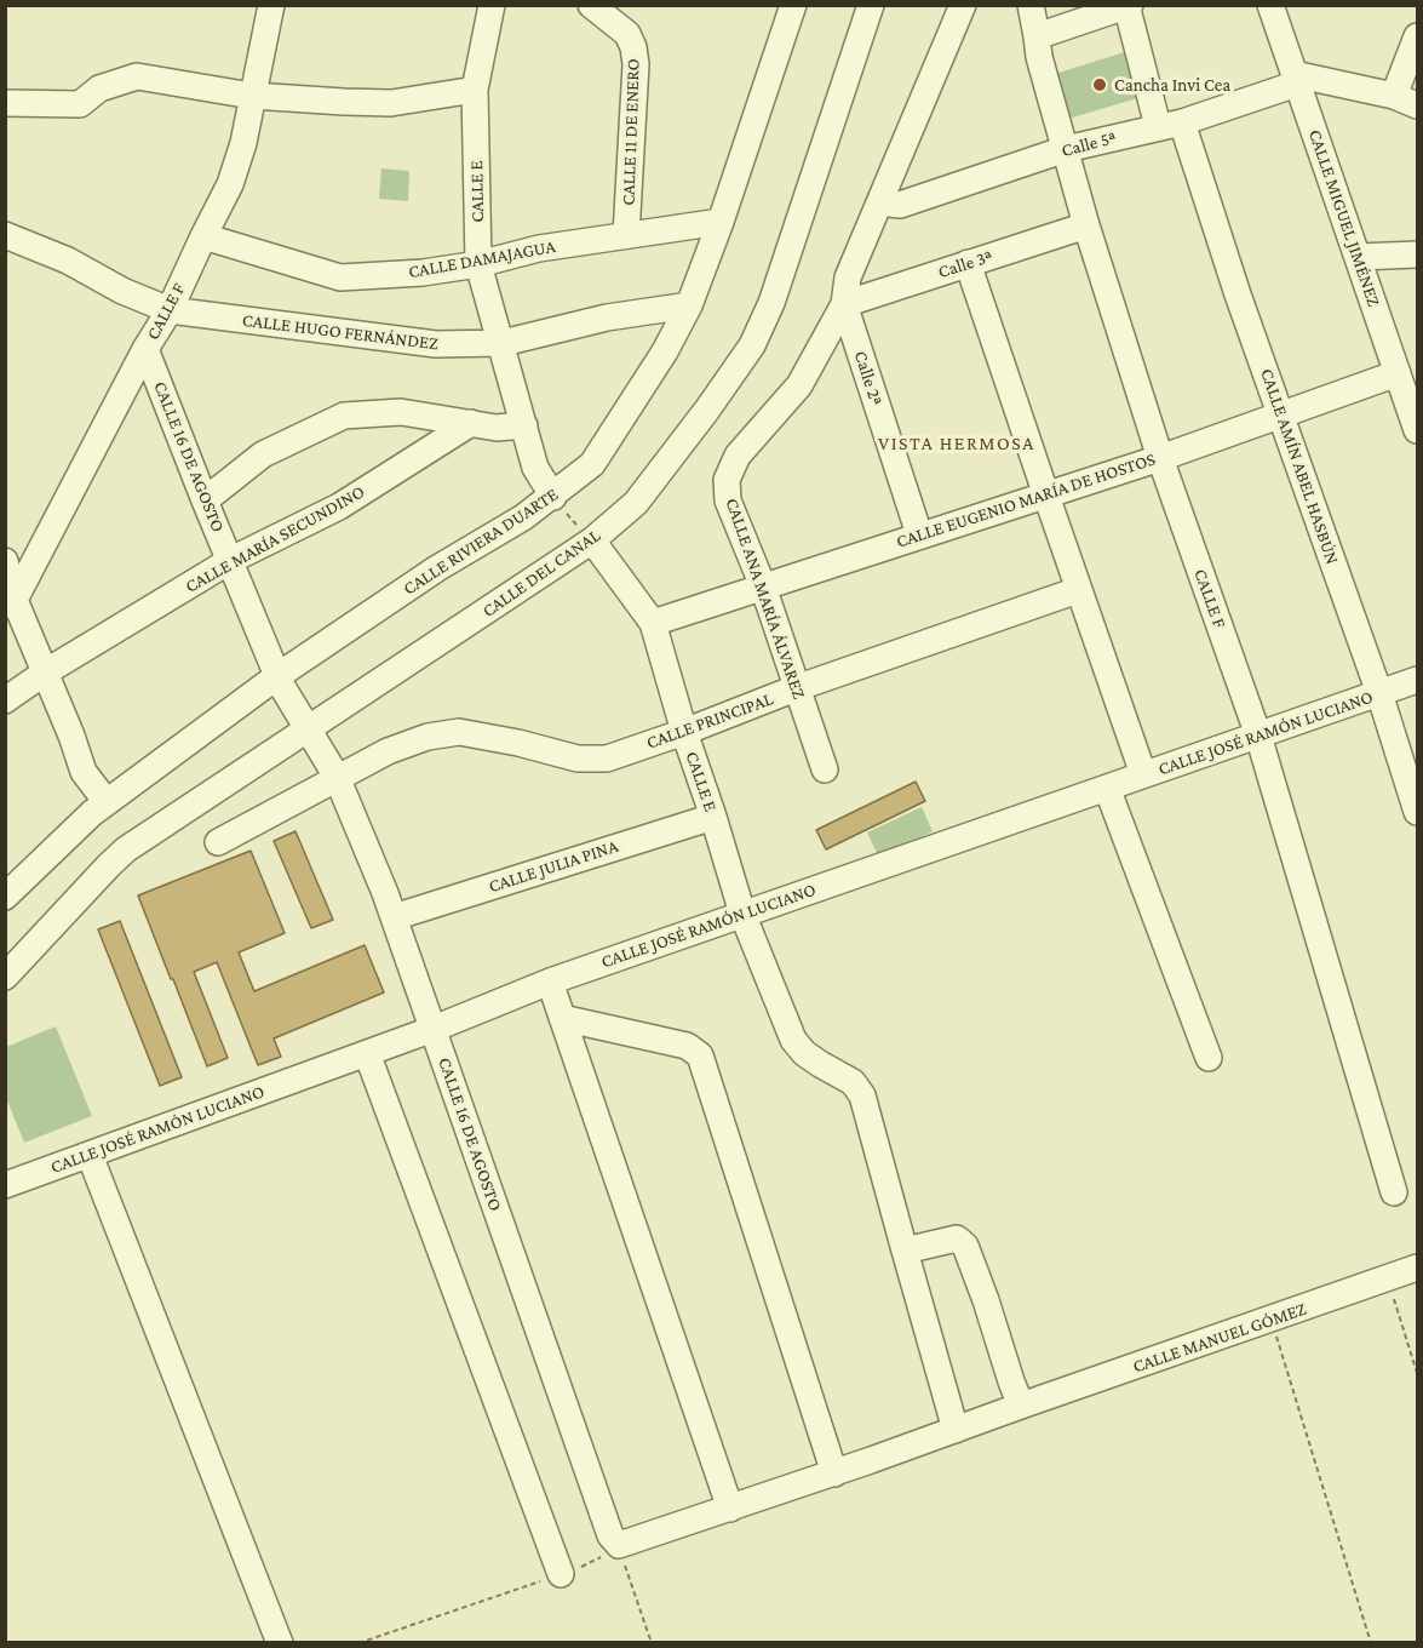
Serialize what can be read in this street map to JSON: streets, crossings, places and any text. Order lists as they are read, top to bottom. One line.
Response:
{"streets":{"street":["CALLE 11 DE ENERO","Calle 5ª","CALLE E","CALLE MIGUEL JIMÉNEZ","CALLE DAMAJAGUA","Calle 3ª","CALLE F","CALLE HUGO FERNÁNDEZ","Calle 2ª","CALLE 16 DE AGOSTO","CALLE AMÍN ABEL HASBÚN","CALLE EUGENIO MARÍA DE HOSTOS","CALLE MARÍA SECUNDINO","CALLE RIVIERA DUARTE","CALLE DEL CANAL","CALLE ANA MARÍA ÁLVAREZ","CALLE PRINCIPAL","CALLE JOSÉ RAMÓN LUCIANO","CALLE JULIA PINA","CALLE MANUEL GÓMEZ"]},"crossings":[["CALLE 11 DE ENERO","CALLE DAMAJAGUA"],["Calle 5ª","CALLE MIGUEL JIMÉNEZ"],["Calle 5ª","CALLE F"],["Calle 5ª","CALLE AMÍN ABEL HASBÚN"],["Calle 5ª","CALLE ANA MARÍA ÁLVAREZ"],["CALLE E","CALLE DAMAJAGUA"],["CALLE E","CALLE HUGO FERNÁNDEZ"],["CALLE E","CALLE EUGENIO MARÍA DE HOSTOS"],["CALLE E","CALLE RIVIERA DUARTE"],["CALLE E","CALLE DEL CANAL"],["CALLE E","CALLE PRINCIPAL"],["CALLE E","CALLE JOSÉ RAMÓN LUCIANO"],["CALLE E","CALLE JULIA PINA"],["CALLE E","CALLE MANUEL GÓMEZ"],["CALLE MIGUEL JIMÉNEZ","CALLE EUGENIO MARÍA DE HOSTOS"],["CALLE DAMAJAGUA","CALLE F"],["CALLE DAMAJAGUA","CALLE RIVIERA DUARTE"],["Calle 3ª","CALLE F"],["Calle 3ª","Calle 2ª"],["Calle 3ª","CALLE ANA MARÍA ÁLVAREZ"],["CALLE F","CALLE HUGO FERNÁNDEZ"],["CALLE F","CALLE 16 DE AGOSTO"],["CALLE F","CALLE EUGENIO MARÍA DE HOSTOS"],["CALLE F","CALLE JOSÉ RAMÓN LUCIANO"],["CALLE HUGO FERNÁNDEZ","CALLE RIVIERA DUARTE"],["Calle 2ª","CALLE EUGENIO MARÍA DE HOSTOS"],["Calle 2ª","CALLE ANA MARÍA ÁLVAREZ"],["CALLE 16 DE AGOSTO","CALLE MARÍA SECUNDINO"],["CALLE 16 DE AGOSTO","CALLE RIVIERA DUARTE"],["CALLE 16 DE AGOSTO","CALLE DEL CANAL"],["CALLE 16 DE AGOSTO","CALLE PRINCIPAL"],["CALLE 16 DE AGOSTO","CALLE JOSÉ RAMÓN LUCIANO"],["CALLE 16 DE AGOSTO","CALLE JULIA PINA"],["CALLE 16 DE AGOSTO","CALLE MANUEL GÓMEZ"],["CALLE AMÍN ABEL HASBÚN","CALLE EUGENIO MARÍA DE HOSTOS"],["CALLE AMÍN ABEL HASBÚN","CALLE JOSÉ RAMÓN LUCIANO"],["CALLE EUGENIO MARÍA DE HOSTOS","CALLE ANA MARÍA ÁLVAREZ"],["CALLE ANA MARÍA ÁLVAREZ","CALLE PRINCIPAL"]],"districts":["VISTA HERMOSA"],"places":["Cancha Invi Cea"]}
